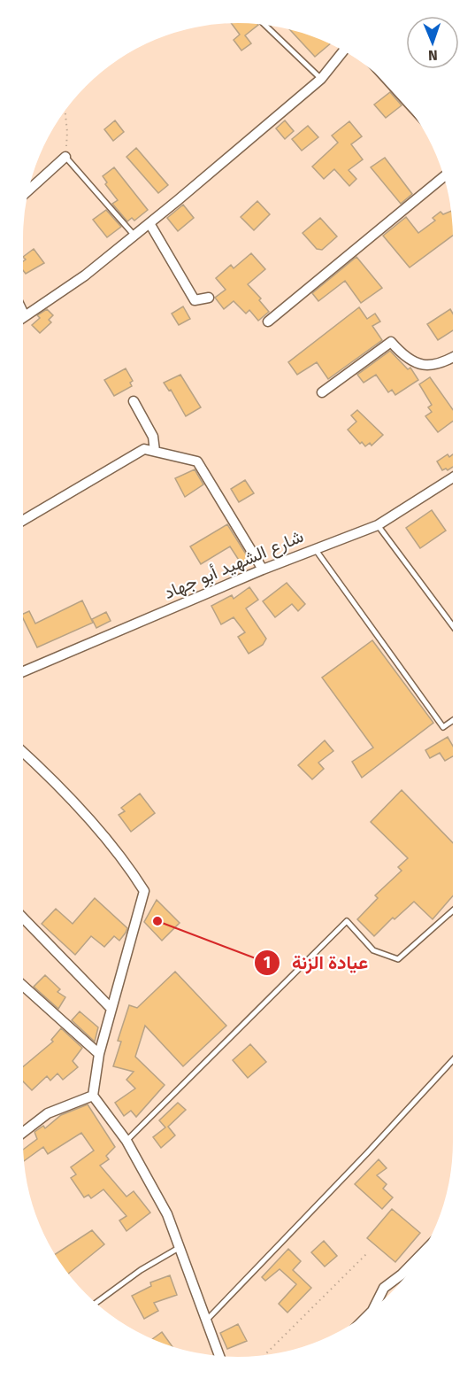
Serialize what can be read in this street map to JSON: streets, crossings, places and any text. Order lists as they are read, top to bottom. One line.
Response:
{"streets":{"street":["شارع الشهيد أبو جهاد"]},"places":["عيادة الزنة"],"north":"bottom"}
